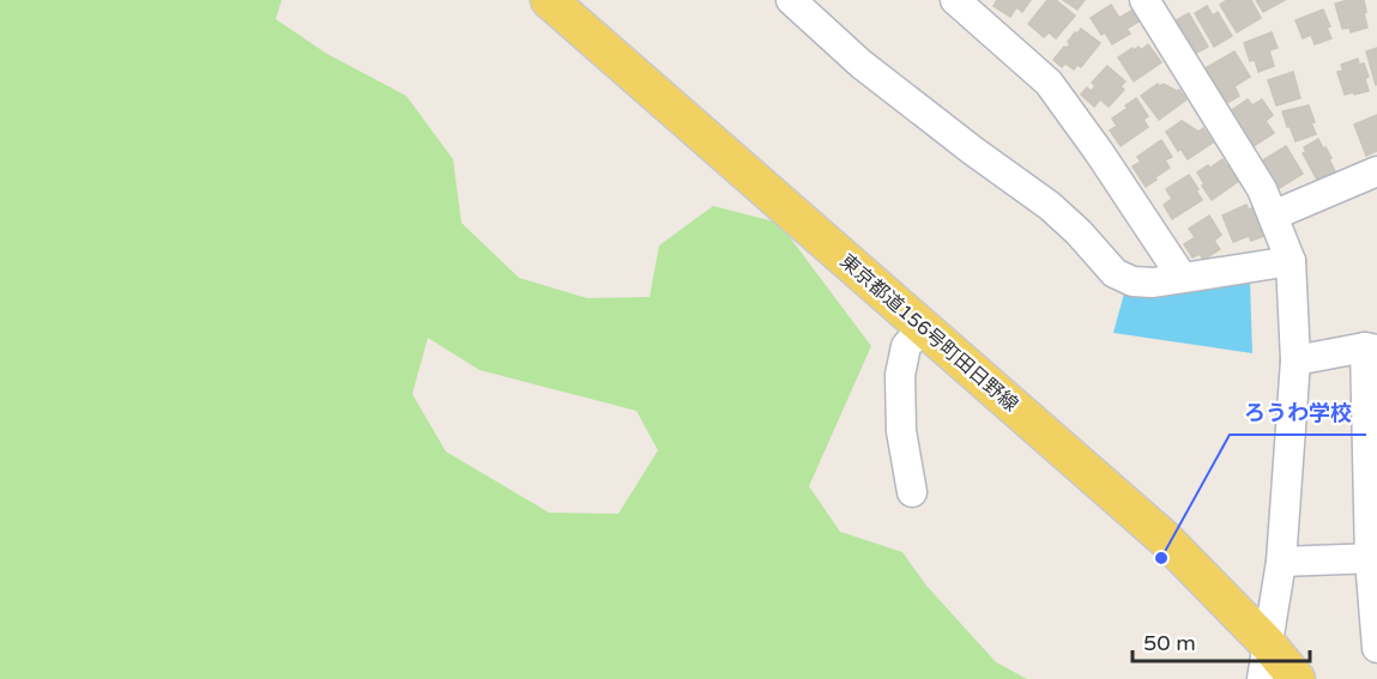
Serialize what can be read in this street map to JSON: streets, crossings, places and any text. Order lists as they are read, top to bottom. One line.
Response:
{"streets":{"main road":["東京都道156号町田日野線"]},"places":["ろうわ学校"],"scale_bar":"50 m"}
